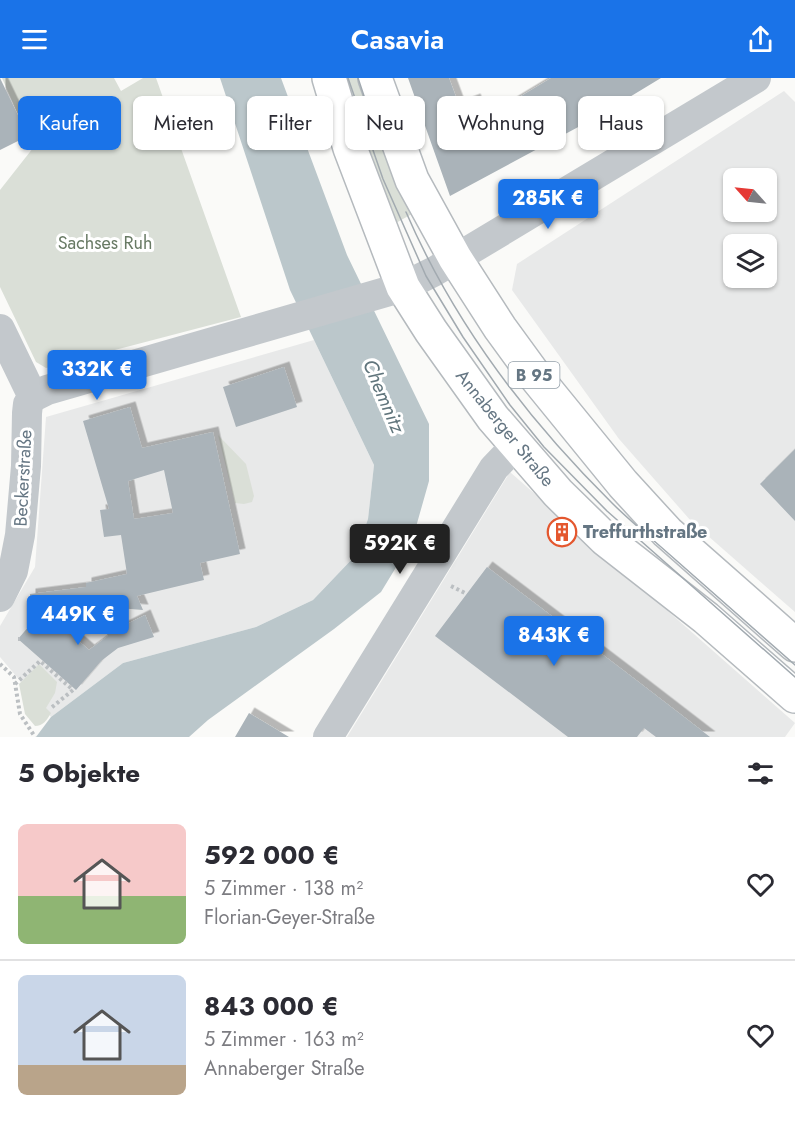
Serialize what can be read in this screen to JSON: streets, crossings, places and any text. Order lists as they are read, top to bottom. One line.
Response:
{"streets":{"main road":["B 95","Annaberger Straße"],"street":["Beckerstraße"]},"water":["Chemnitz"],"parks":["Sachses Ruh"],"places":{"building":["Treffurthstraße"]},"north":"top left","page":{"header":"Casavia","chip":["Kaufen","Mieten","Filter","Neu","Wohnung","Haus"],"price":["285K €","332K €","592K €","449K €","843K €"],"heading":"5 Objekte","list":[{"name":"592 000 €","note":"5 Zimmer · 138 m² · Florian-Geyer-Straße"},{"name":"843 000 €","note":"5 Zimmer · 163 m² · Annaberger Straße"}]}}
